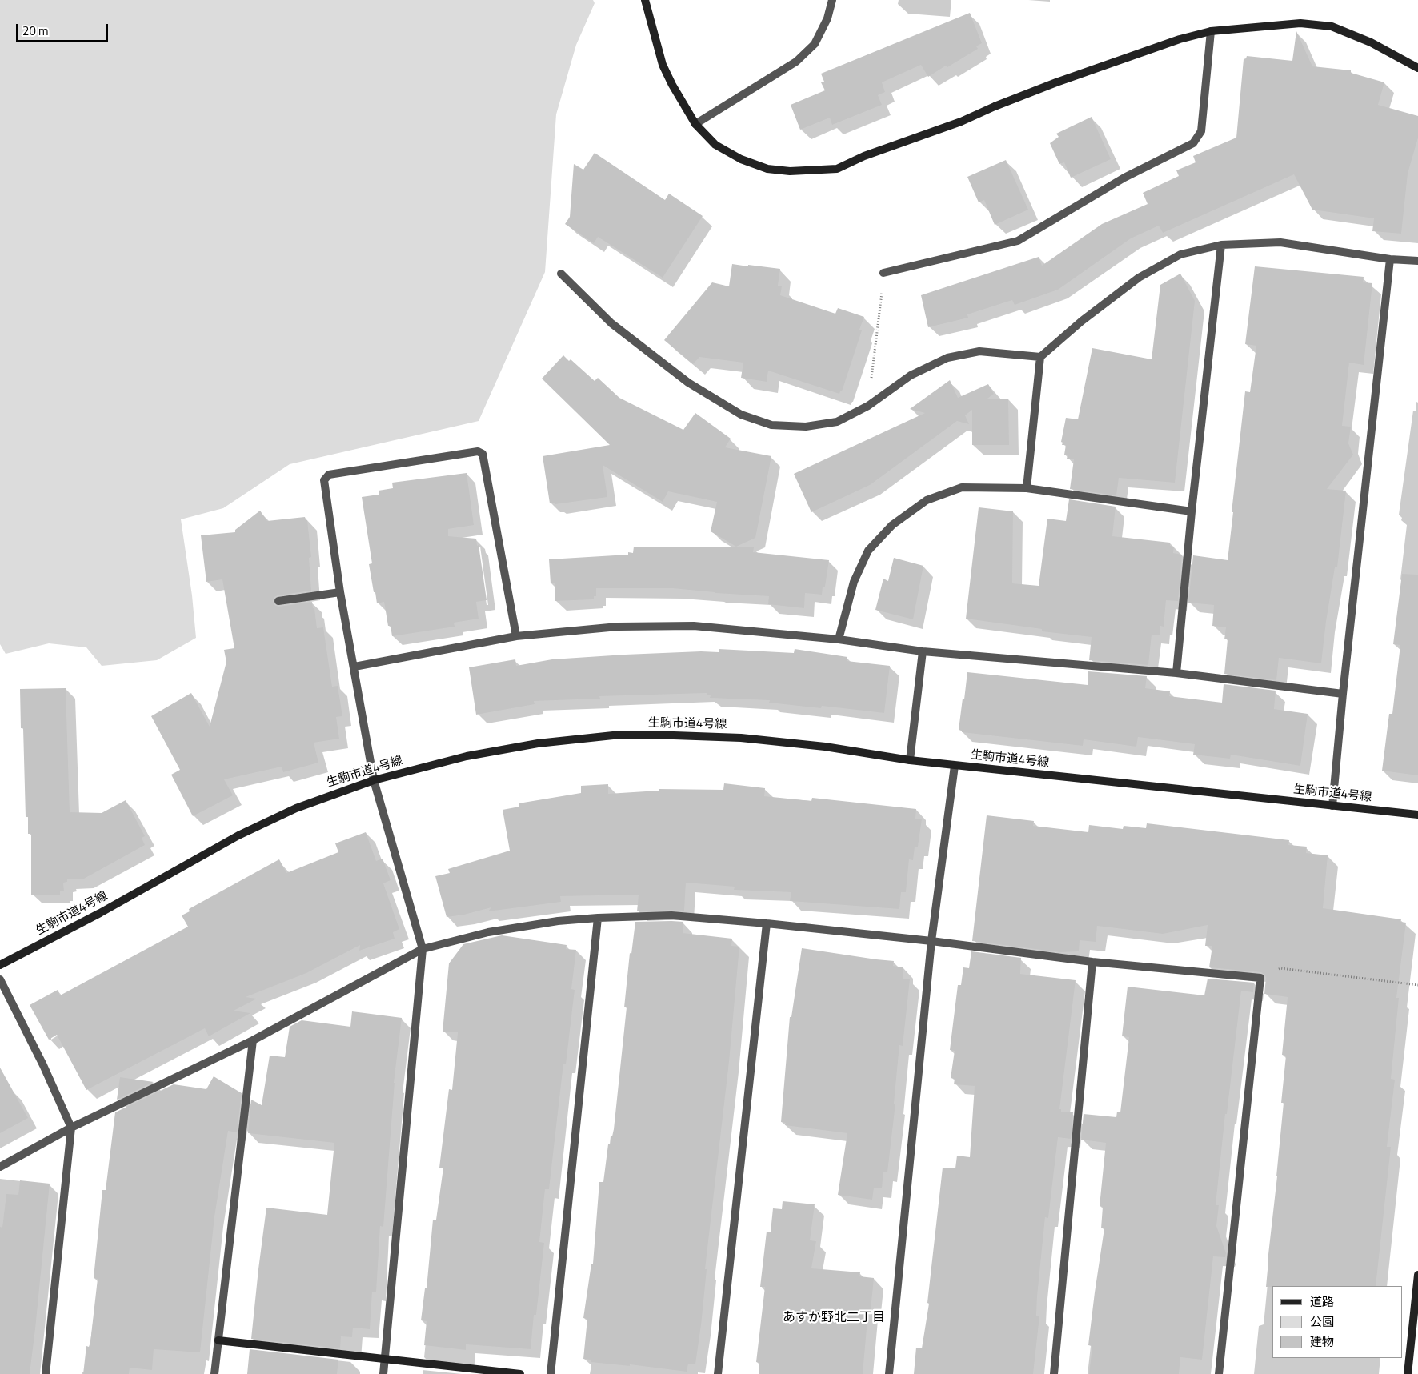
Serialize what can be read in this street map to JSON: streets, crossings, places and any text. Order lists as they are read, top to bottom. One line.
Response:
{"streets":{"street":["生駒市道4号線"]},"districts":["あすか野北二丁目"],"legend":["道路","公園","建物"],"scale_bar":"20 m"}
